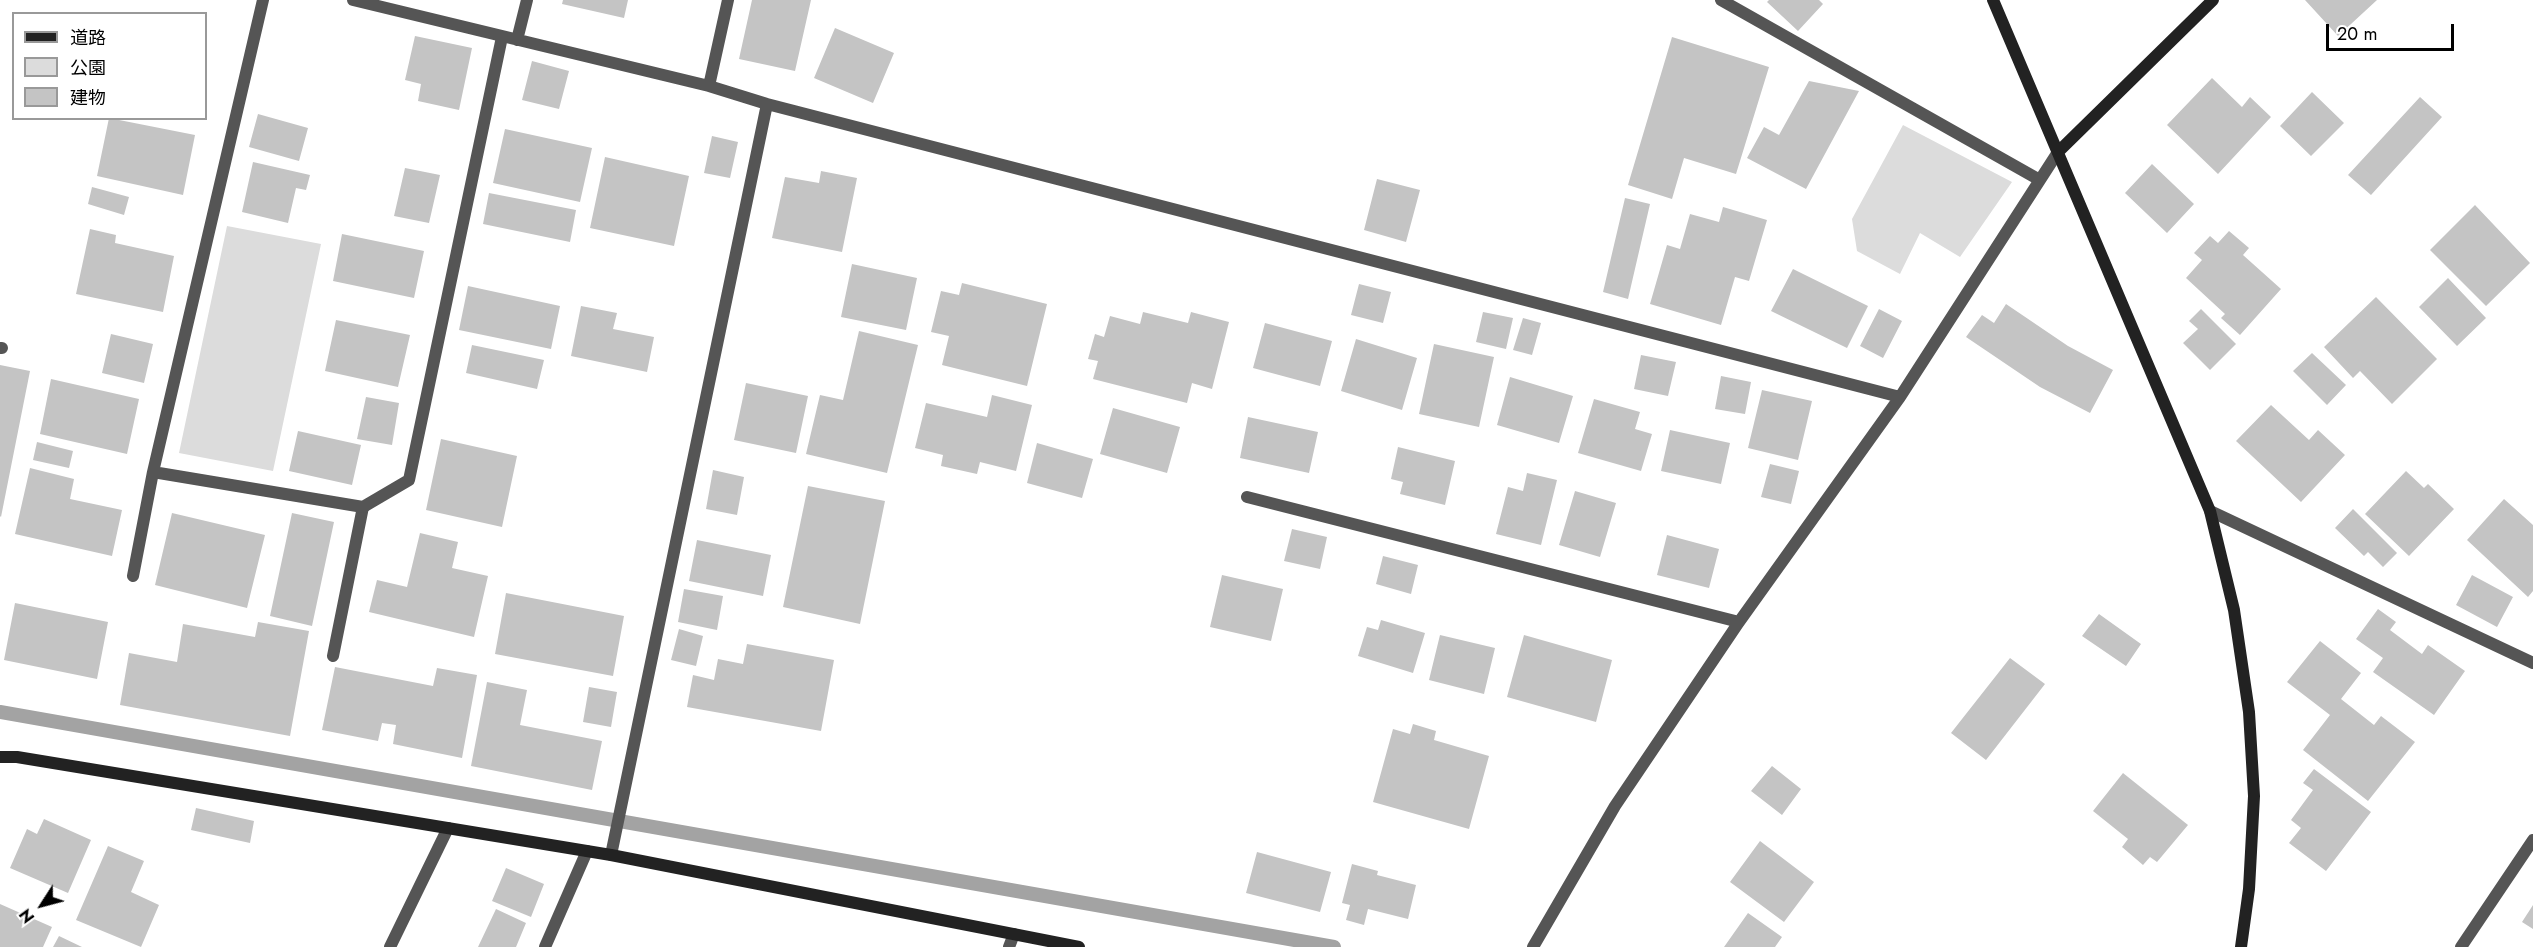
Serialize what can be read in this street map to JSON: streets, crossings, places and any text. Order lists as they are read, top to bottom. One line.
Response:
{"legend":["道路","公園","建物"],"scale_bar":"20 m","north":"bottom left"}
